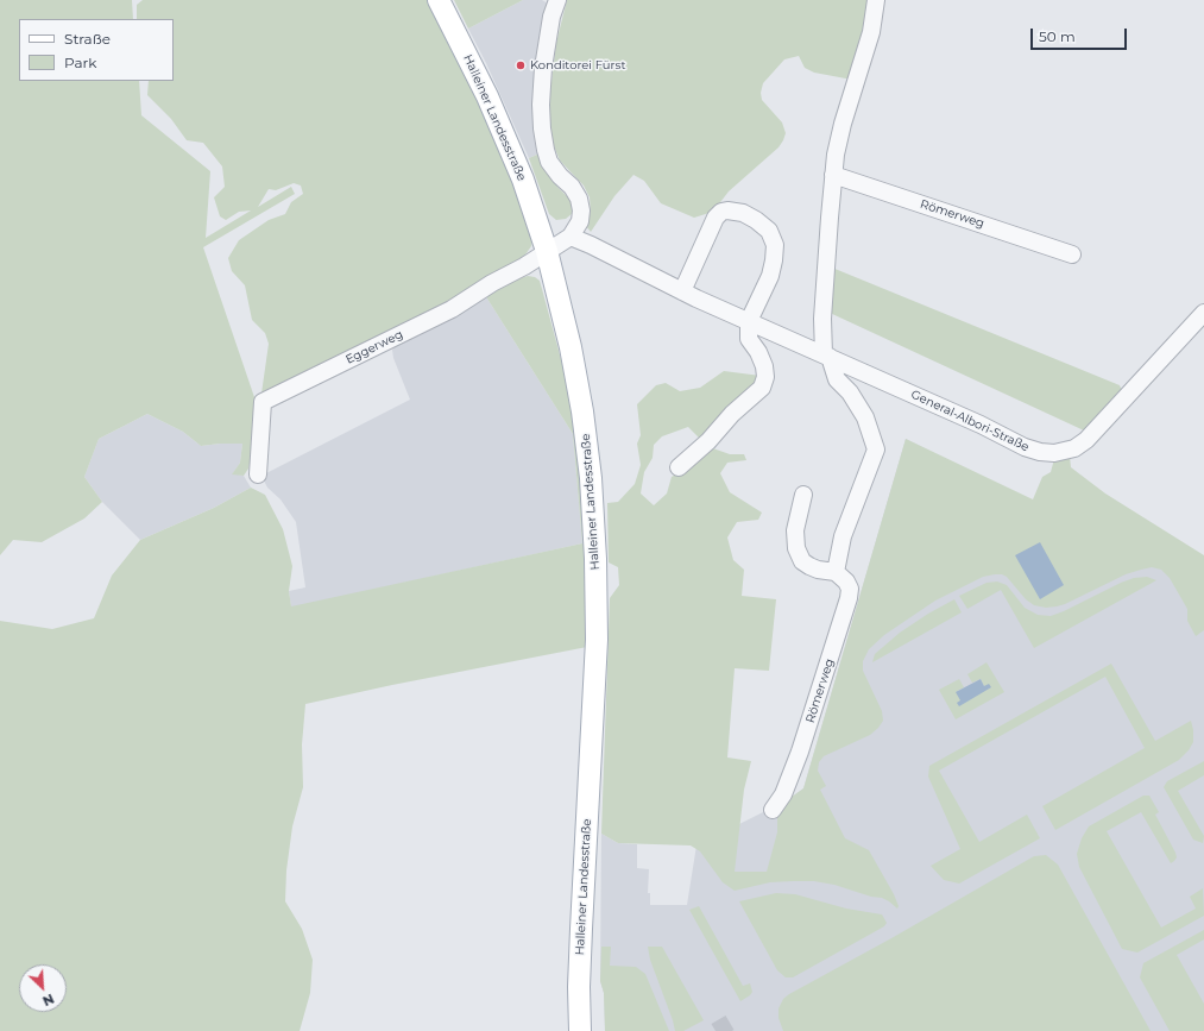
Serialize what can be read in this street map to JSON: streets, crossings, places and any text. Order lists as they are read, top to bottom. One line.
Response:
{"streets":{"main road":["Halleiner Landesstraße"],"street":["Römerweg","Eggerweg","General-Albori-Straße"]},"crossings":[["Halleiner Landesstraße","Eggerweg"]],"places":["Konditorei Fürst"],"legend":["Straße","Park"],"scale_bar":"50 m","north":"bottom right"}
